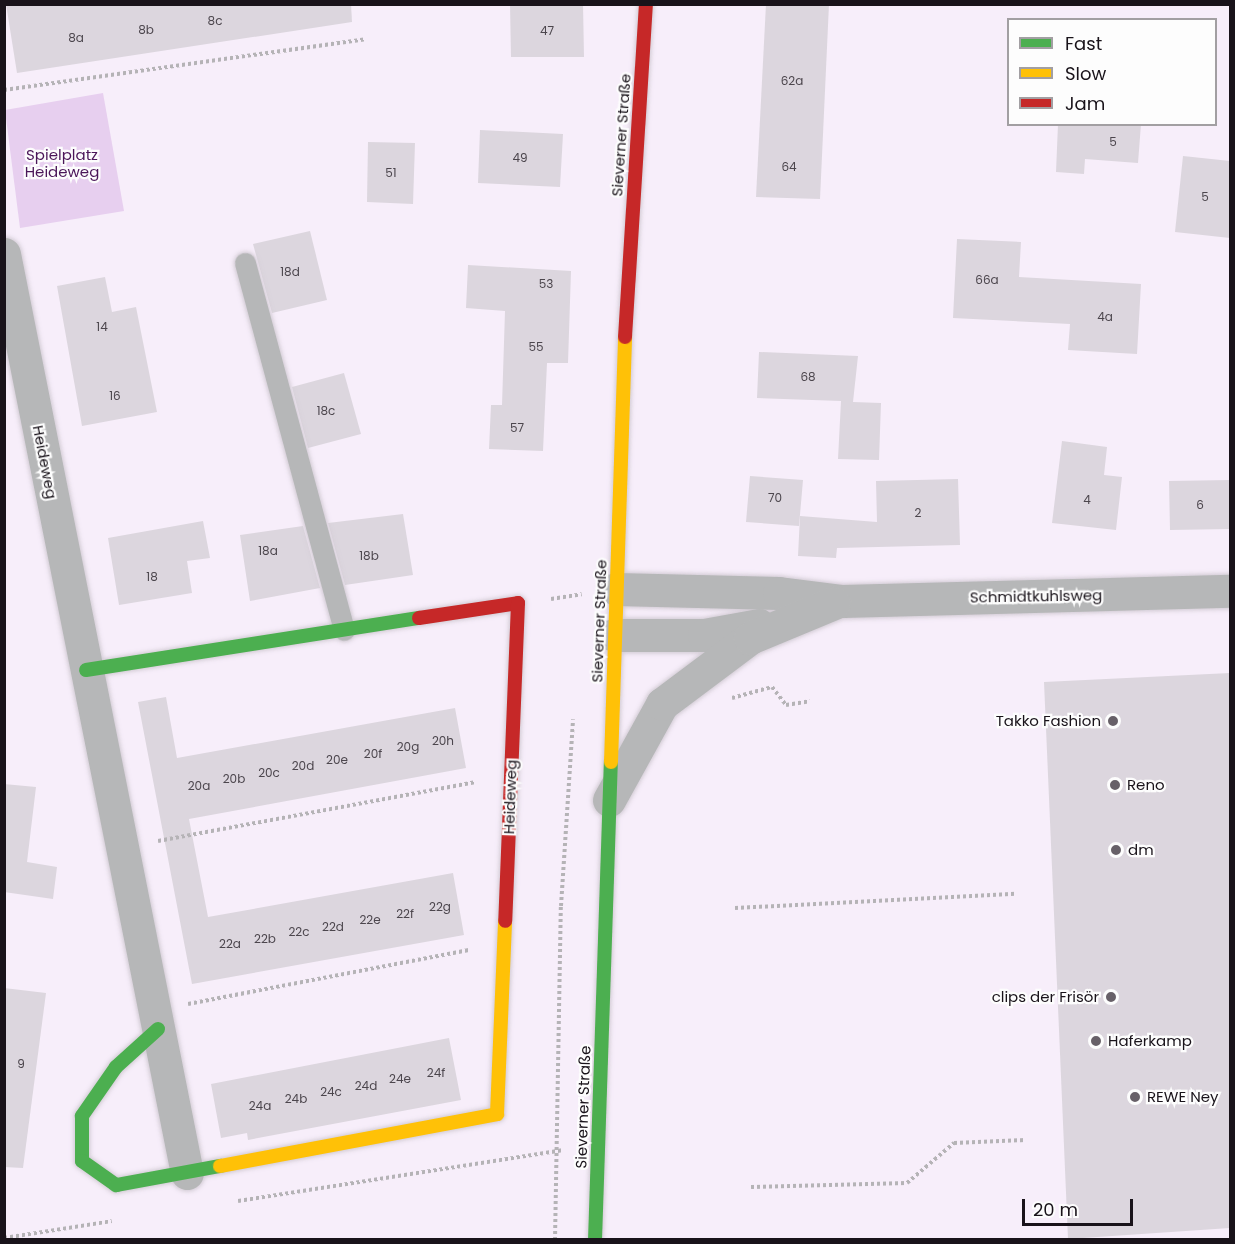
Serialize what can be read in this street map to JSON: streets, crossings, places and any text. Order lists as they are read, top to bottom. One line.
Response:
{"streets":{"street":["Sieverner Straße","Heideweg","Schmidtkuhlsweg"]},"crossings":[["Sieverner Straße","Schmidtkuhlsweg"]],"parks":["Spielplatz Heideweg"],"places":["Takko Fashion","Reno","dm","clips der Frisör","Haferkamp","REWE Ney"],"house_numbers":["8c","8b","47","8a","62a","5","49","64","51","5","18d","66a","53","4a","14","55","68","16","18c","57","70","4","6","2","18a","18b","18","20h","20g","20f","20e","20d","20c","20b","20a","22g","22f","22e","22d","22c","22b","22a","9","24f","24e","24d","24c","24b","24a"],"legend":["Fast","Slow","Jam"],"scale_bar":"20 m"}
